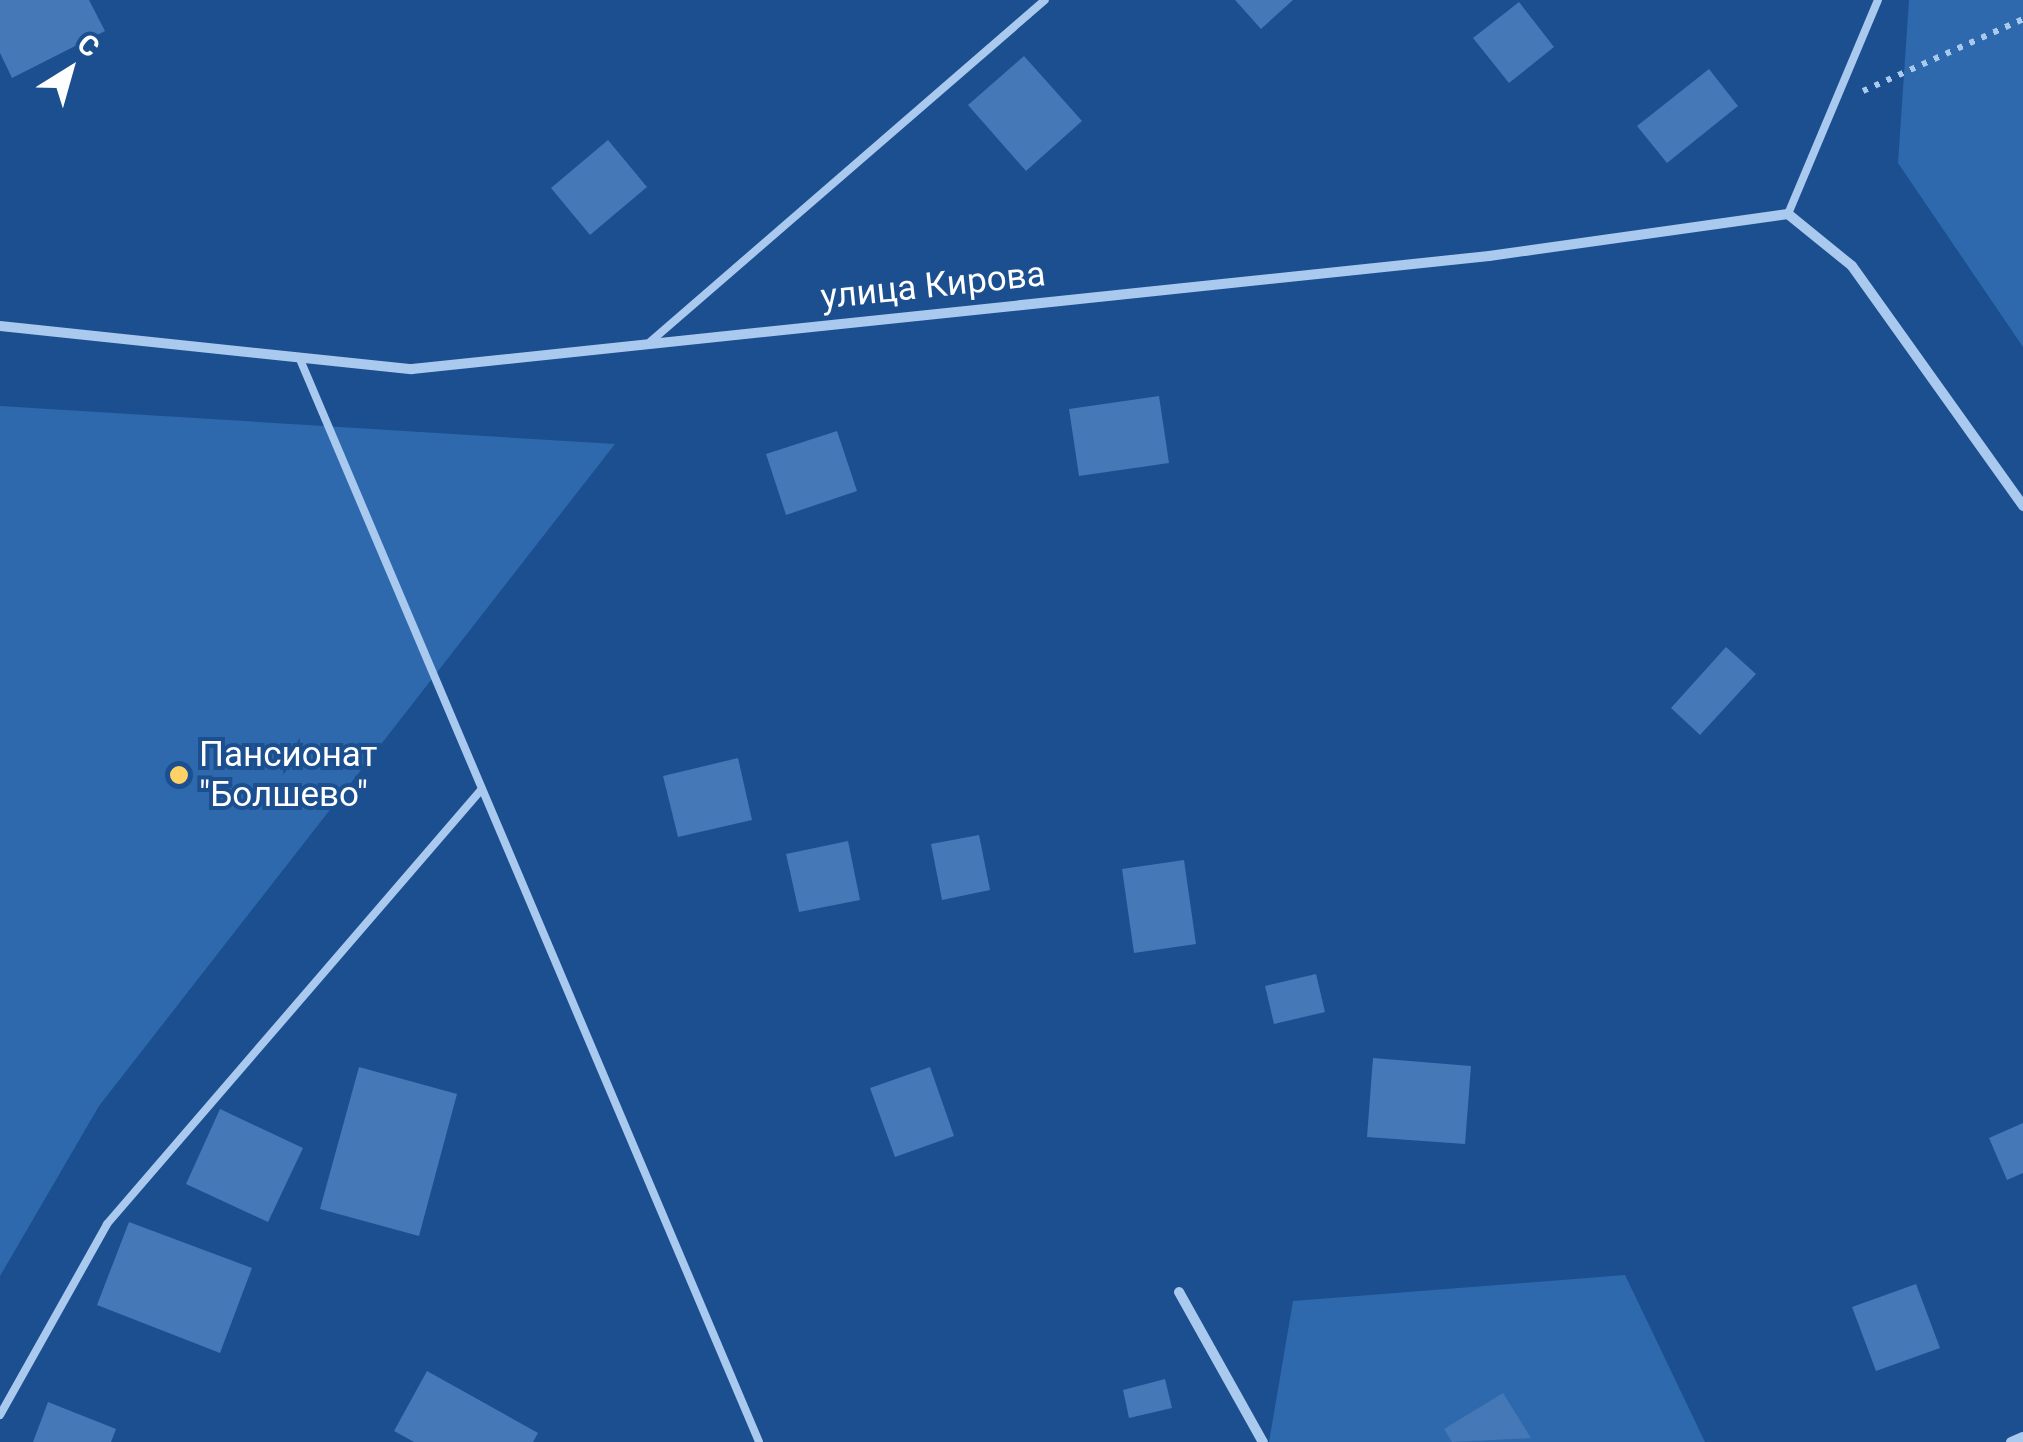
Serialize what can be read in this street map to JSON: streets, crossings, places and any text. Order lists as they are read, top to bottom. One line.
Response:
{"streets":{"street":["улица Кирова"]},"places":["Пансионат \"Болшево\""],"north":"top right"}
